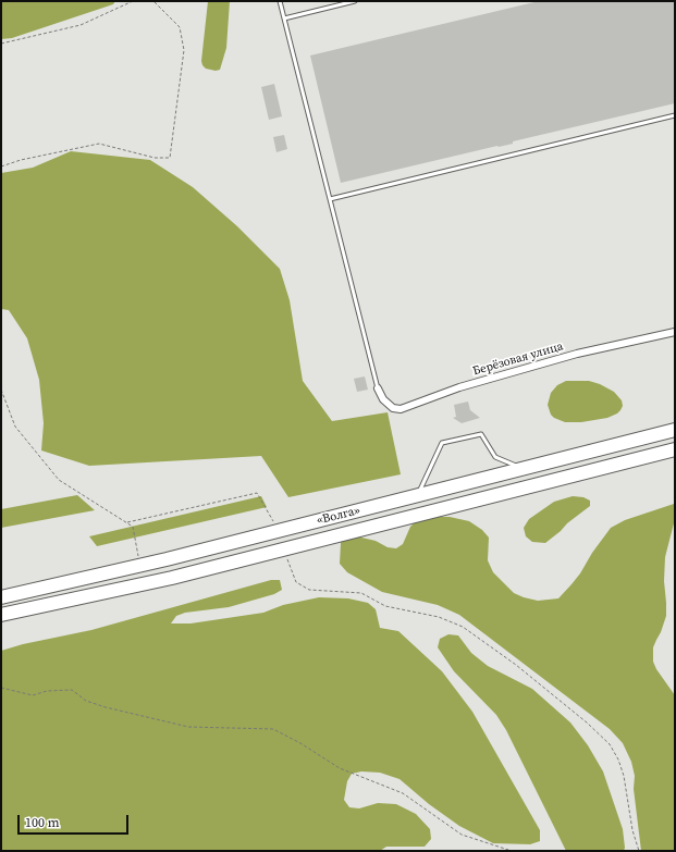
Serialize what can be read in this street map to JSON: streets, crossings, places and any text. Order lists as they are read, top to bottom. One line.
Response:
{"streets":{"highway":["«Волга»"],"street":["Берёзовая улица"]},"scale_bar":"100 m"}
